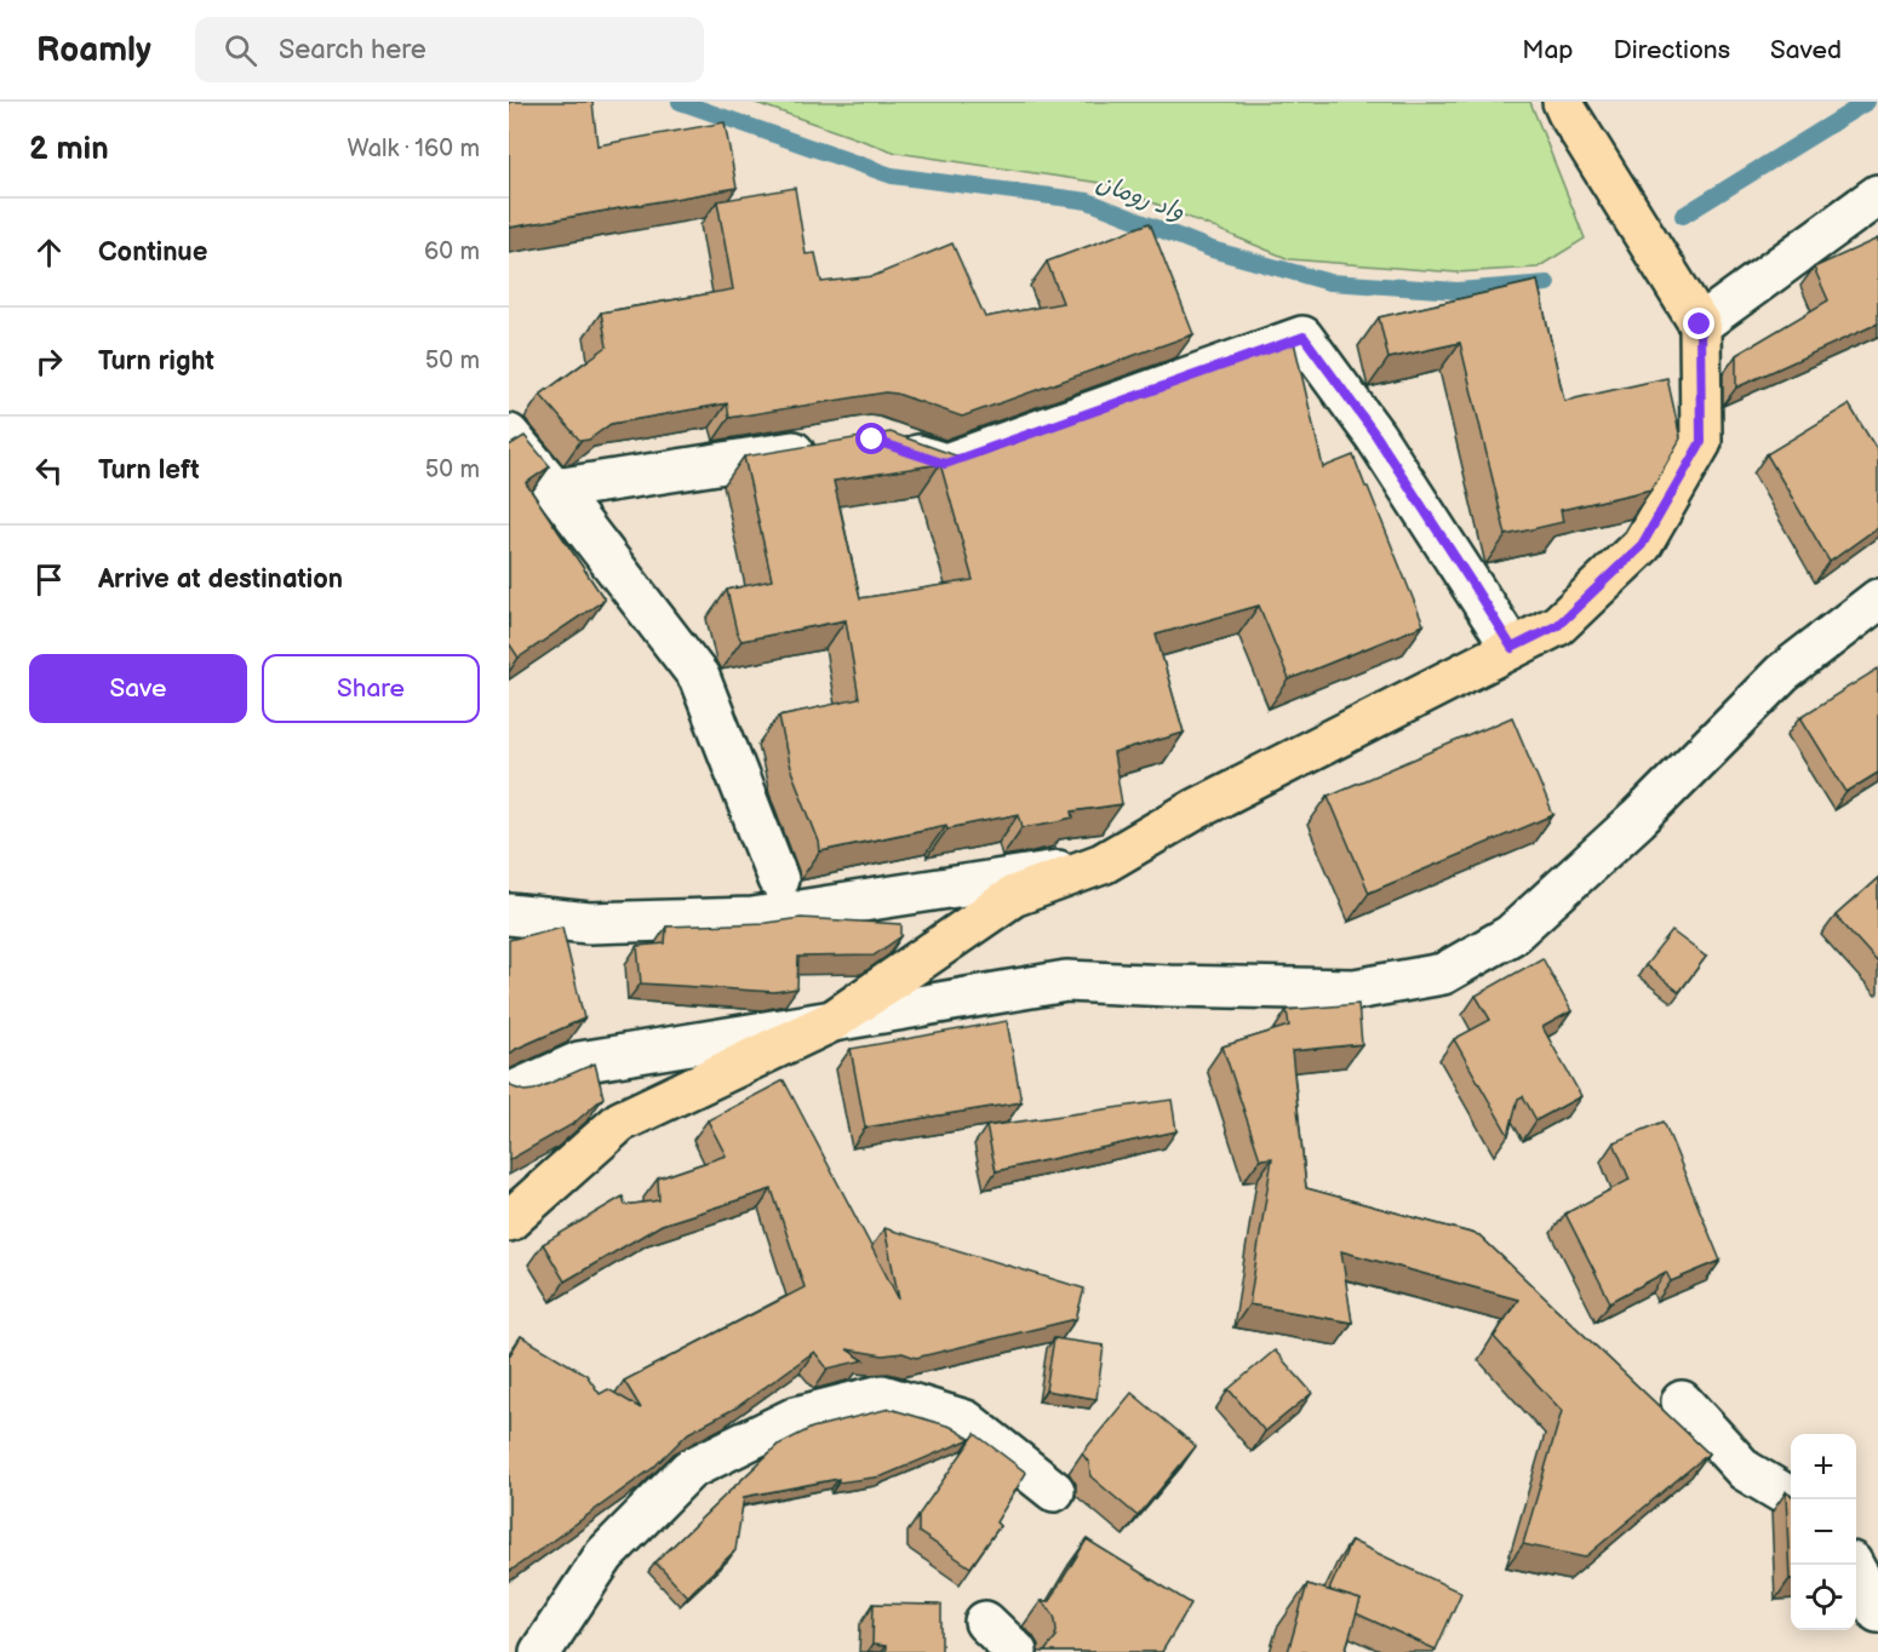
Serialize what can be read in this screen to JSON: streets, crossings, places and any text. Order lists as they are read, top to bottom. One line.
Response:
{"water":["واد رومان"],"page":{"header":"Roamly","search":"Search here","nav":["Map","Directions","Saved"],"heading":["2 min","Walk · 160 m"],"list":[["Continue","60 m"],["Turn right","50 m"],["Turn left","50 m"],"Arrive at destination"],"buttons":["Save","Share"],"map_buttons":["+","−"]}}
